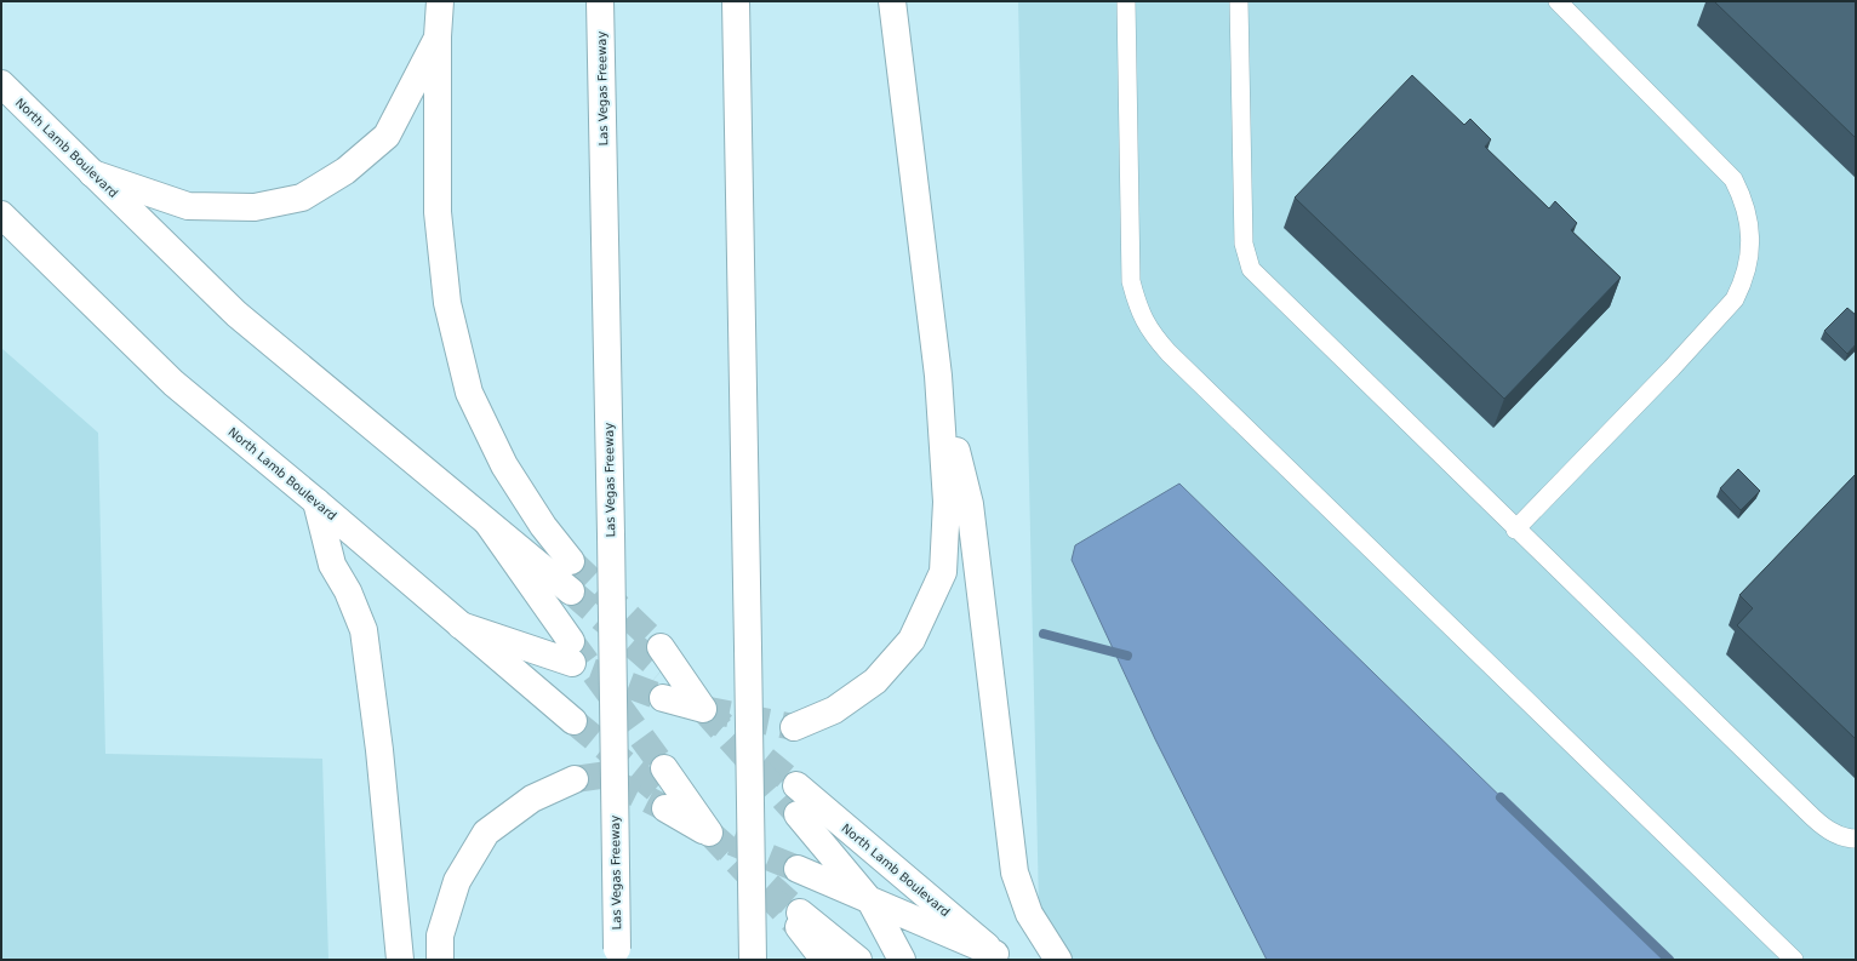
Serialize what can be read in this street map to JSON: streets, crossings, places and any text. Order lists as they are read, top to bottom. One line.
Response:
{"streets":{"main road":["Las Vegas Freeway","North Lamb Boulevard"]}}
